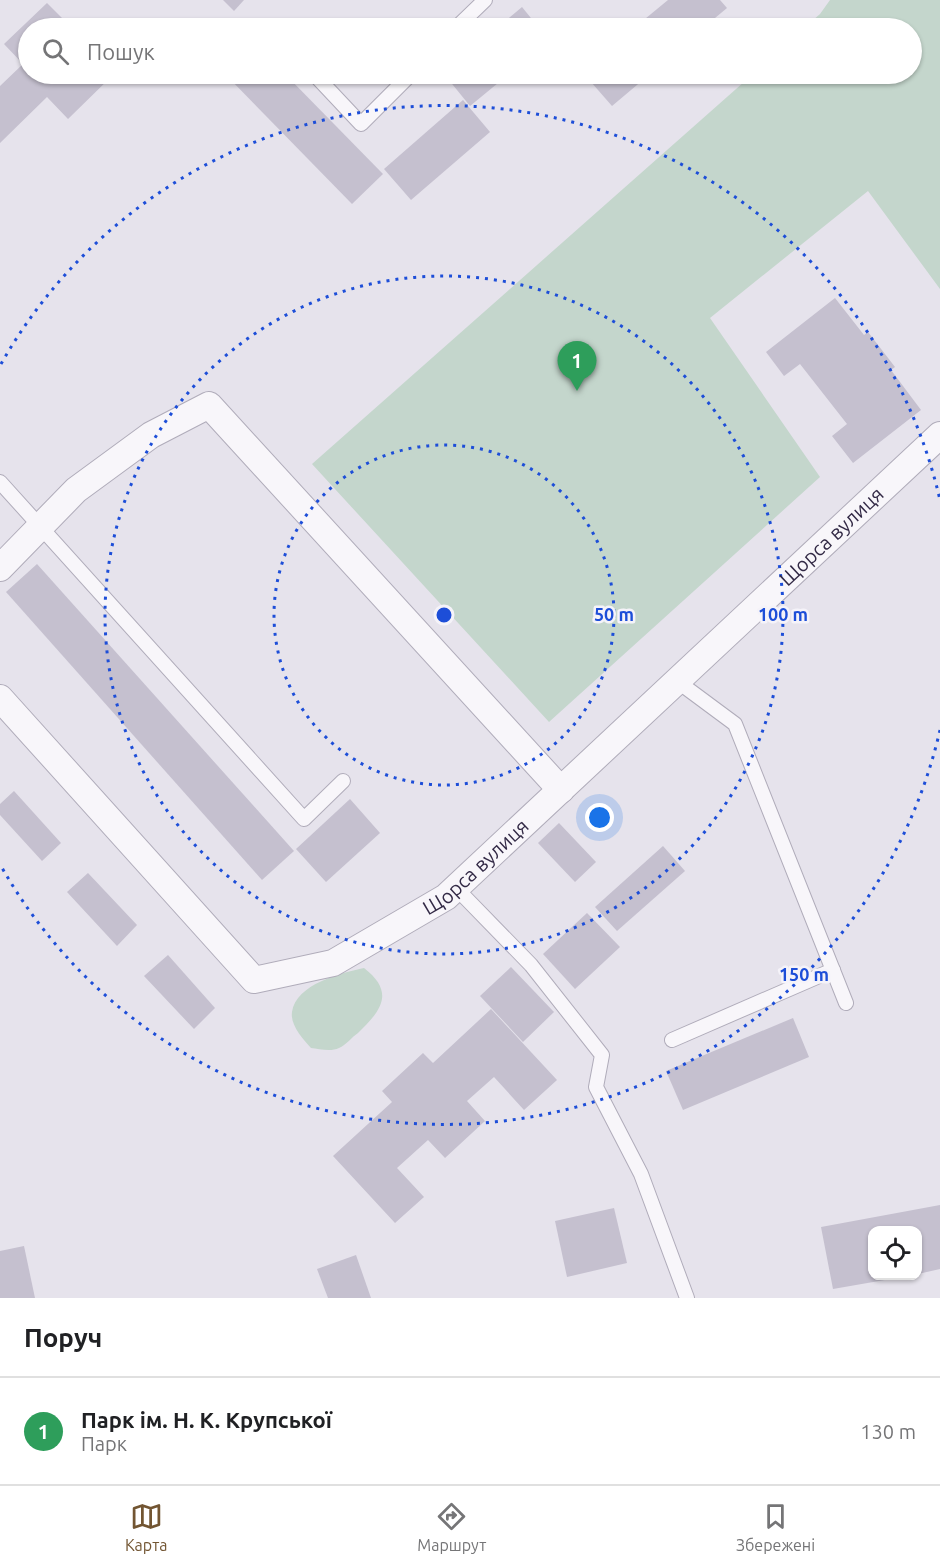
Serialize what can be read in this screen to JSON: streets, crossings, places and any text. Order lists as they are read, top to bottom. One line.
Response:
{"streets":{"street":["Щорса вулиця"]},"page":{"search":"Пошук","pins":"1","heading":"Поруч","list":[{"mark":"1","name":"Парк ім. Н. К. Крупської","note":"Парк","value":"130 m"}],"nav":["Карта","Маршрут","Збережені"]},"rings":["50 m","100 m","150 m"]}
